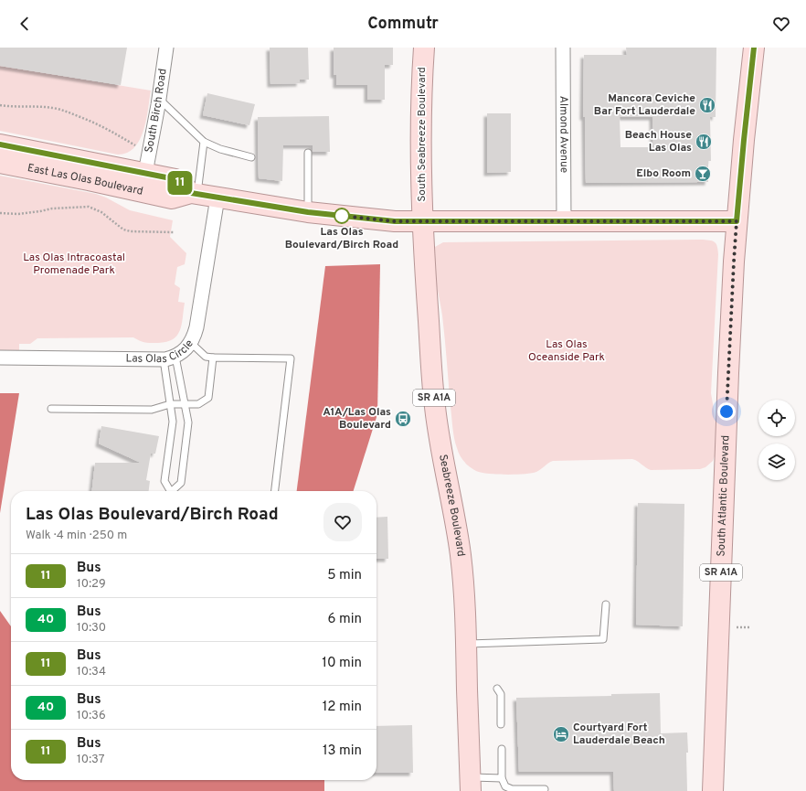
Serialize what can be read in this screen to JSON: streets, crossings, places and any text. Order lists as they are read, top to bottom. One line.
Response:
{"streets":{"main road":["South Seabreeze Boulevard","East Las Olas Boulevard","SR A1A","South Atlantic Boulevard","Seabreeze Boulevard"],"street":["South Birch Road","Almond Avenue","Las Olas Circle"]},"crossings":[["South Birch Road","East Las Olas Boulevard"],["South Seabreeze Boulevard","East Las Olas Boulevard"],["South Seabreeze Boulevard","Seabreeze Boulevard"],["Almond Avenue","East Las Olas Boulevard"],["East Las Olas Boulevard","Las Olas Circle"],["East Las Olas Boulevard","South Atlantic Boulevard"],["East Las Olas Boulevard","Seabreeze Boulevard"]],"parks":["Las Olas Intracoastal Promenade Park","Las Olas Oceanside Park"],"places":{"restaurant":["Mancora Ceviche Bar Fort Lauderdale","Beach House Las Olas"],"bar":["Elbo Room"],"other":["Las Olas Boulevard/Birch Road"],"bus stop":["A1A/Las Olas Boulevard"],"hotel":["Courtyard Fort Lauderdale Beach"]},"lines":["bus line 11"],"page":{"header":"Commutr","on_map":"11","heading":["Las Olas Boulevard/Birch Road","Walk · 4 min · 250 m"],"list":[{"mark":"11","name":"Bus","note":"10:29","value":"5 min"},{"mark":"40","name":"Bus","note":"10:30","value":"6 min"},{"mark":"11","name":"Bus","note":"10:34","value":"10 min"},{"mark":"40","name":"Bus","note":"10:36","value":"12 min"},{"mark":"11","name":"Bus","note":"10:37","value":"13 min"}]}}
